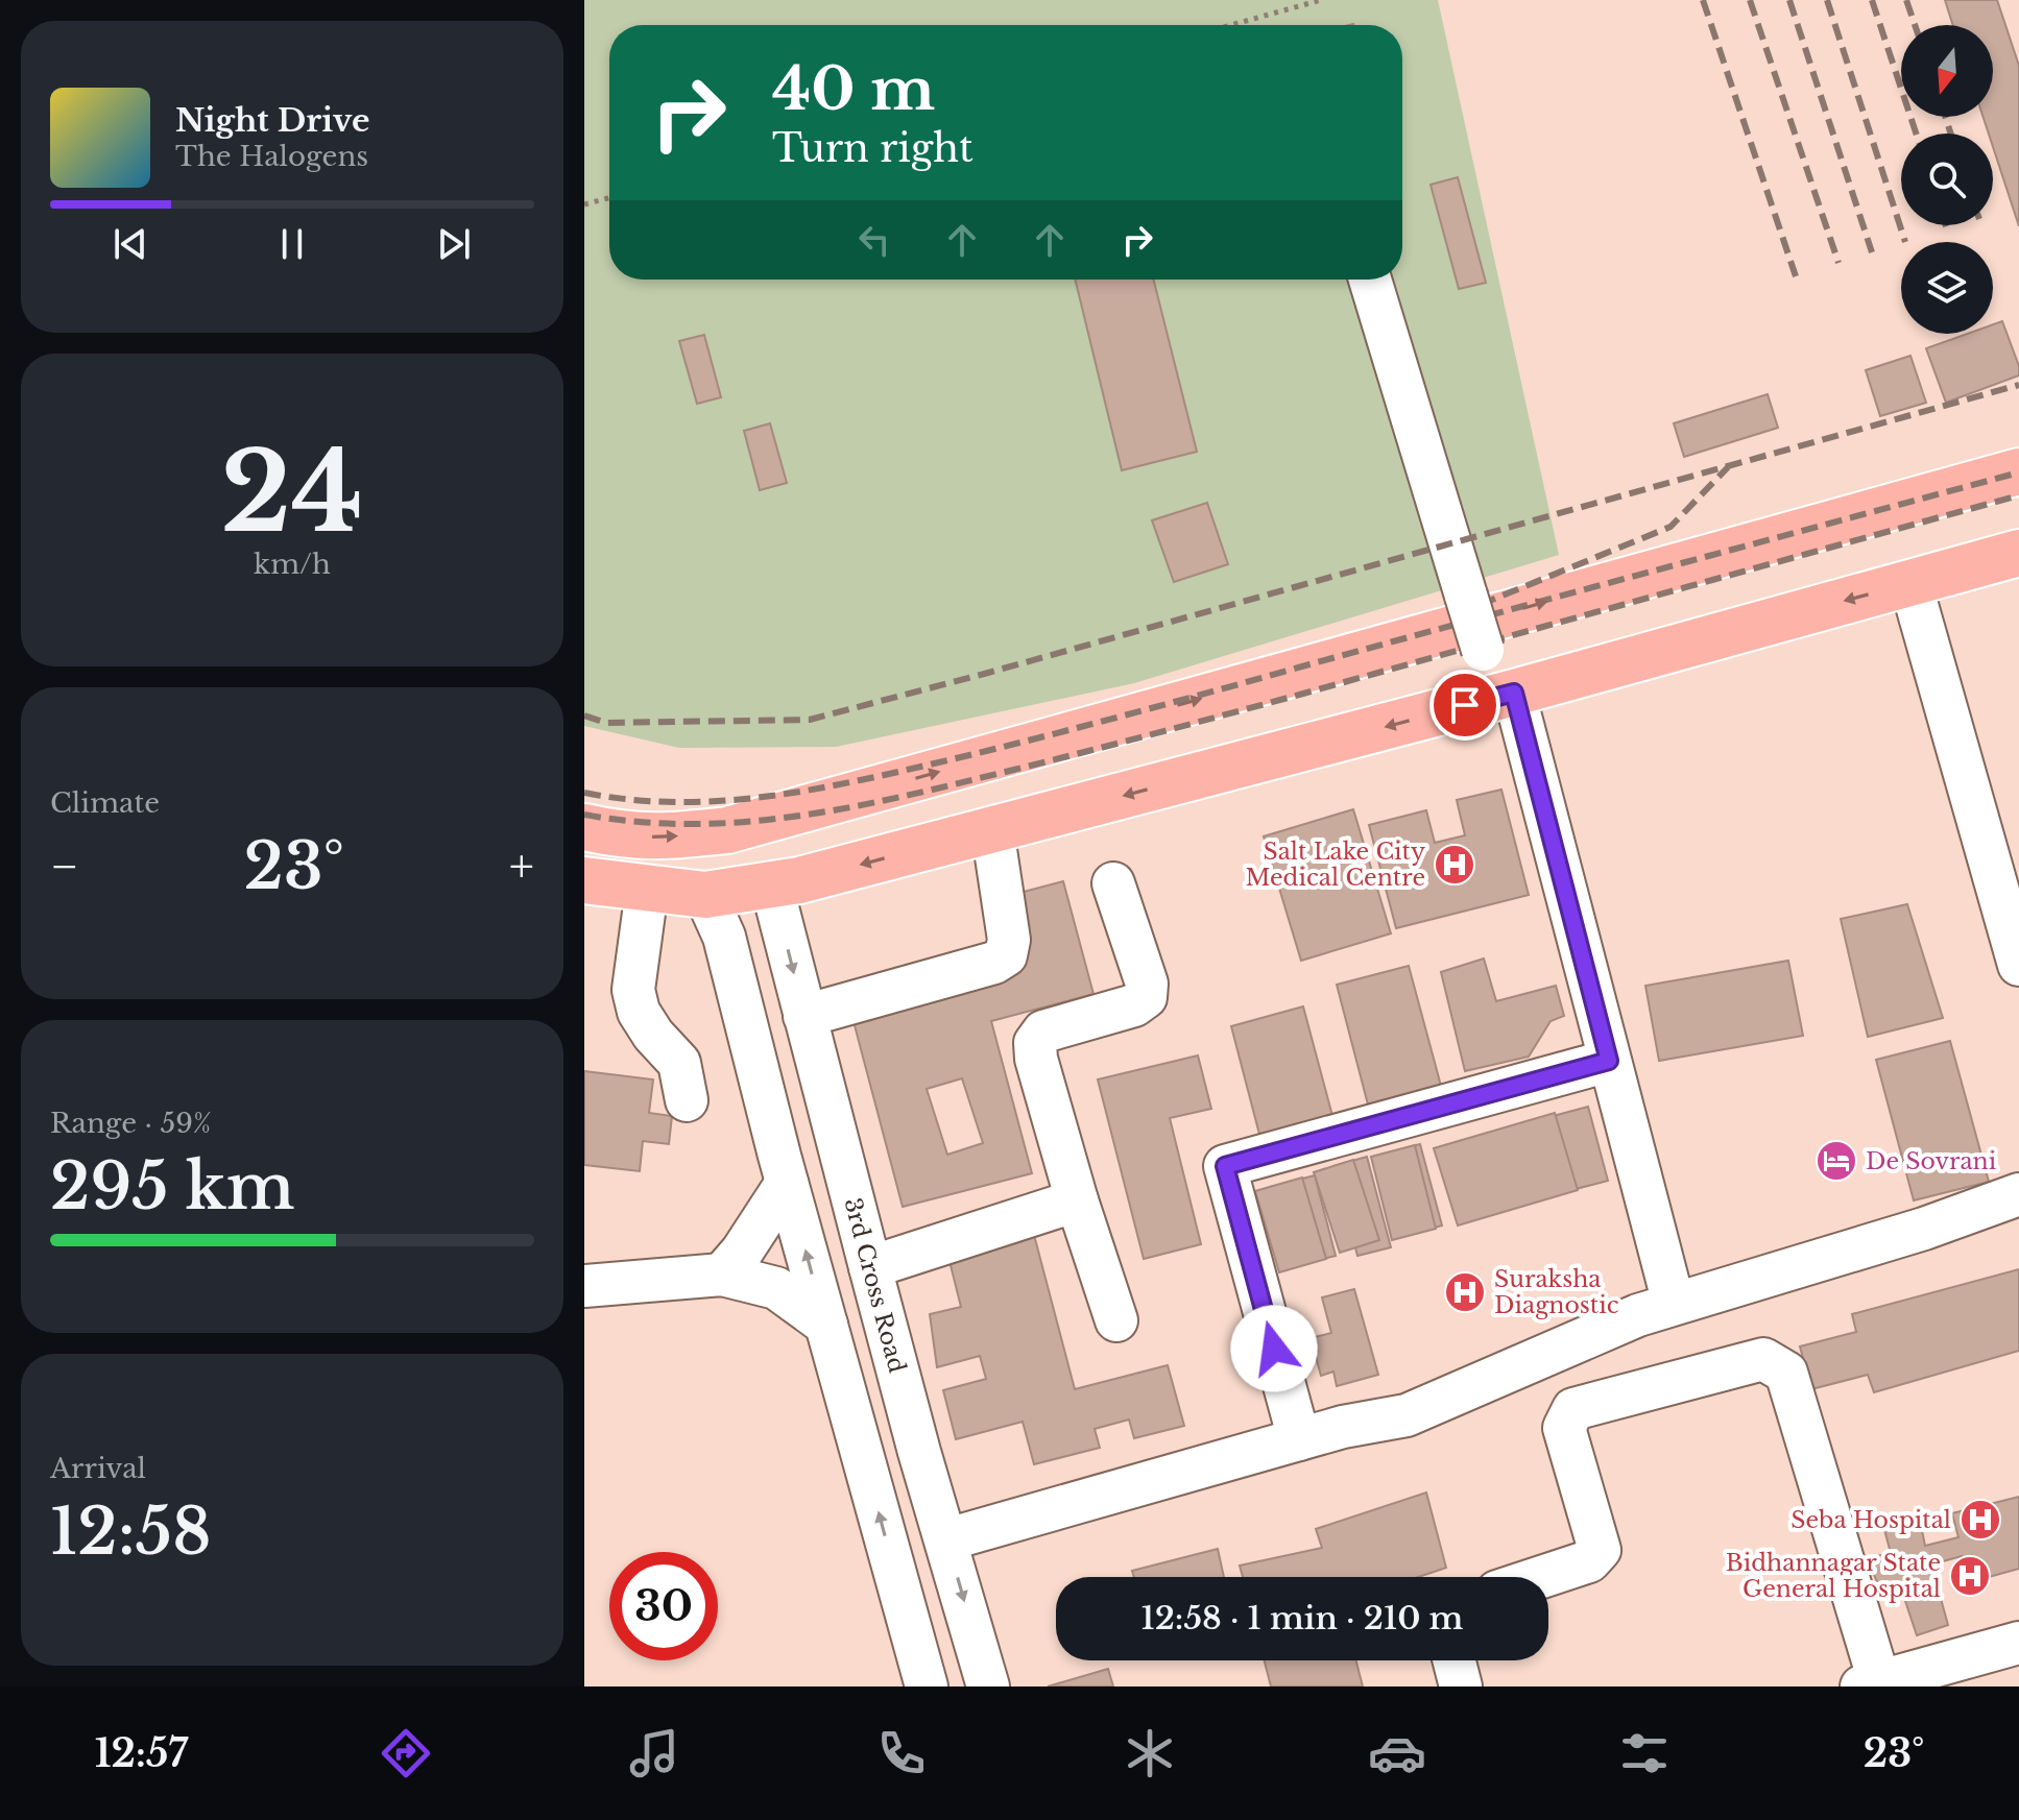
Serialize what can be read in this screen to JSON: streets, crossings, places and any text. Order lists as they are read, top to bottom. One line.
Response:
{"streets":{"street":["3rd Cross Road"]},"places":{"hospital":["Salt Lake City Medical Centre","Suraksha Diagnostic","Seba Hospital","Bidhannagar State General Hospital"],"hotel":["De Sovrani"]},"north":"bottom","page":{"turn":["40 m","Turn right"],"song":["Night Drive","The Halogens"],"tile":[["24","km/h"],"Climate",["Range · 59%","295 km"],["Arrival","12:58"]],"heat":["−","23°","+"],"limit":"30","trip":"12:58 · 1 min · 210 m","tabs":["12:57","23°"]}}
